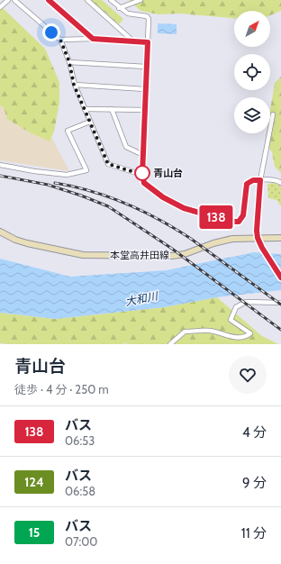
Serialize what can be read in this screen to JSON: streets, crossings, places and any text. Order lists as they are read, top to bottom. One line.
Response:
{"streets":{"main road":["本堂高井田線"]},"water":["大和川"],"places":["青山台"],"lines":["bus line 138"],"north":"top right","page":{"on_map":"138","heading":["青山台","徒歩 · 4 分 · 250 m"],"list":[{"mark":"138","name":"バス","note":"06:53","value":"4 分"},{"mark":"124","name":"バス","note":"06:58","value":"9 分"},{"mark":"15","name":"バス","note":"07:00","value":"11 分"}]}}
